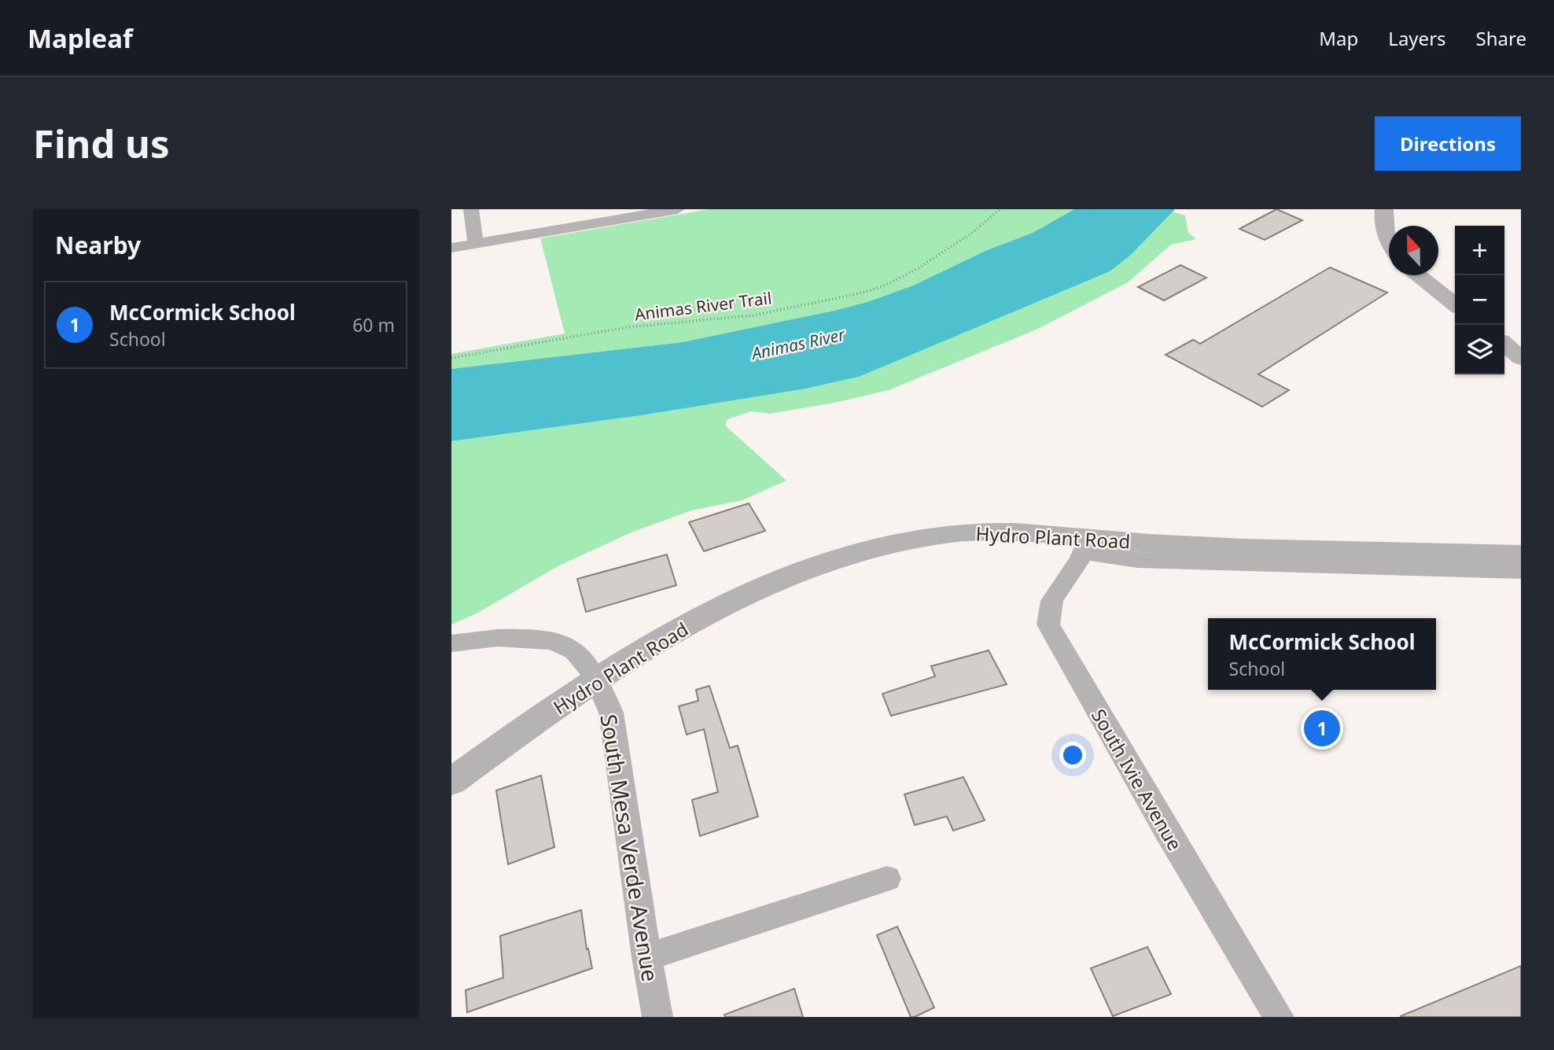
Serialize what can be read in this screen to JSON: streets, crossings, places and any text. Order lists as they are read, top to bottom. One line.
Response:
{"streets":{"street":["Hydro Plant Road","South Ivie Avenue","South Mesa Verde Avenue"],"path":["Animas River Trail"]},"crossings":[["Hydro Plant Road","South Ivie Avenue"],["Hydro Plant Road","South Mesa Verde Avenue"]],"water":["Animas River"],"north":"top","page":{"header":"Mapleaf","nav":["Map","Layers","Share"],"buttons":"Directions","title":"Find us","heading":"Nearby","map_buttons":["+","−"],"list":[{"mark":"1","name":"McCormick School","note":"School","value":"60 m"}],"popup":["McCormick School","School"],"pins":"1"}}
